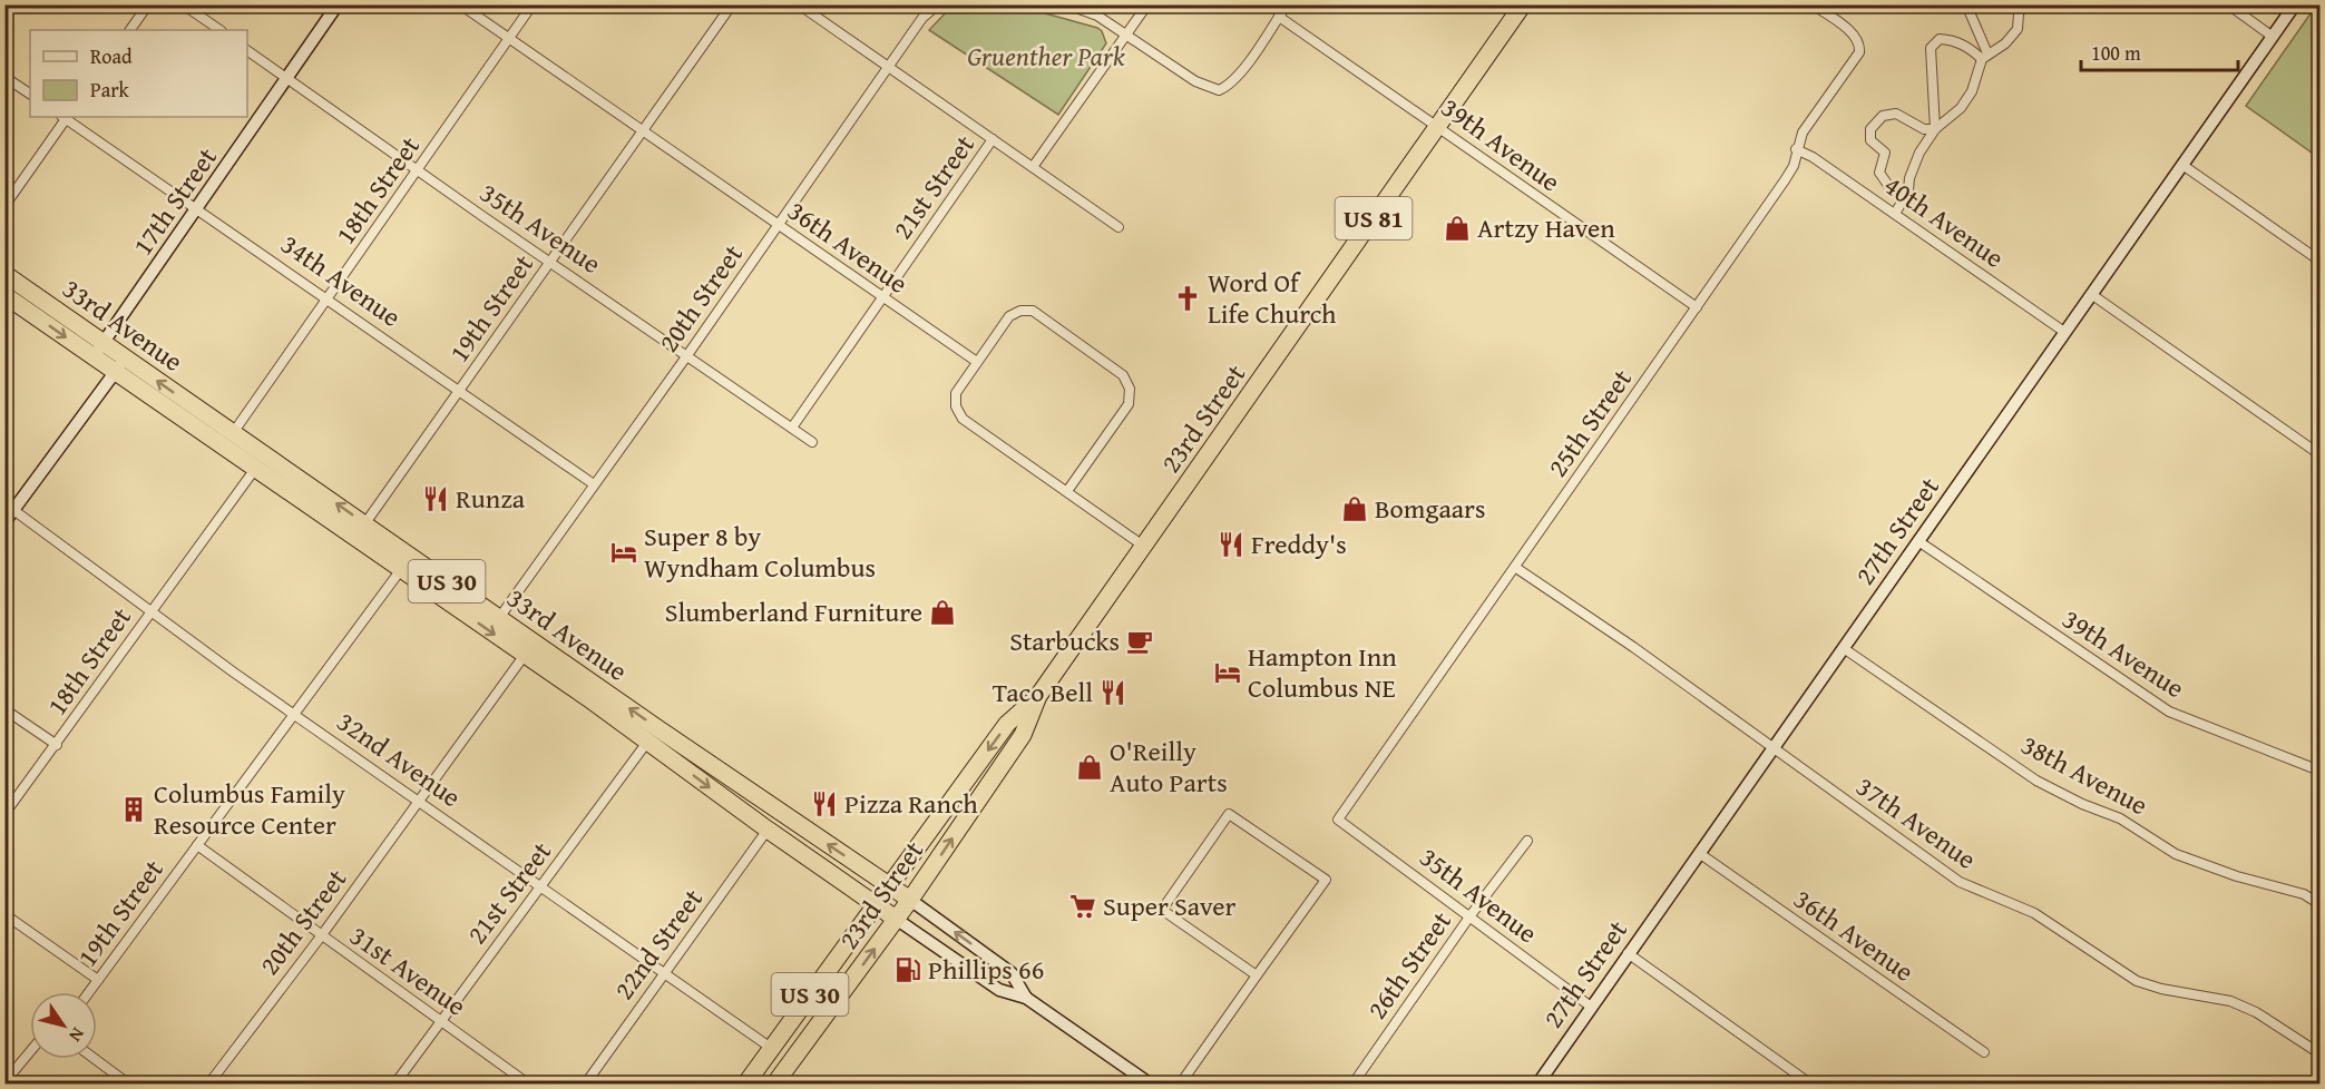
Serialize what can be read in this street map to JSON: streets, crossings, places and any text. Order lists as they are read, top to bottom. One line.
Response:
{"streets":{"highway":["US 81","33rd Avenue","23rd Street","US 30"],"street":["39th Avenue","21st Street","18th Street","17th Street","40th Avenue","35th Avenue","36th Avenue","34th Avenue","20th Street","19th Street","25th Street","27th Street","32nd Avenue","38th Avenue","37th Avenue","22nd Street","26th Street","31st Avenue"]},"crossings":[["39th Avenue","23rd Street"],["39th Avenue","25th Street"],["39th Avenue","27th Street"],["21st Street","35th Avenue"],["21st Street","36th Avenue"],["21st Street","33rd Avenue"],["21st Street","32nd Avenue"],["21st Street","31st Avenue"],["18th Street","35th Avenue"],["18th Street","36th Avenue"],["18th Street","34th Avenue"],["18th Street","33rd Avenue"],["18th Street","32nd Avenue"],["17th Street","35th Avenue"],["17th Street","34th Avenue"],["17th Street","33rd Avenue"],["40th Avenue","25th Street"],["40th Avenue","27th Street"],["35th Avenue","20th Street"],["35th Avenue","19th Street"],["35th Avenue","25th Street"],["35th Avenue","27th Street"],["35th Avenue","26th Street"],["36th Avenue","20th Street"],["36th Avenue","19th Street"],["36th Avenue","27th Street"],["34th Avenue","20th Street"],["34th Avenue","19th Street"],["20th Street","33rd Avenue"],["20th Street","32nd Avenue"],["20th Street","31st Avenue"],["19th Street","33rd Avenue"],["19th Street","32nd Avenue"],["19th Street","31st Avenue"],["33rd Avenue","23rd Street"],["33rd Avenue","22nd Street"],["23rd Street","32nd Avenue"],["25th Street","37th Avenue"],["27th Street","38th Avenue"],["27th Street","37th Avenue"],["32nd Avenue","22nd Street"]],"parks":["Gruenther Park"],"places":{"shop":["Artzy Haven","Bomgaars","Slumberland Furniture","O'Reilly Auto Parts"],"church":["Word Of Life Church"],"restaurant":["Runza","Freddy's","Taco Bell","Pizza Ranch"],"hotel":["Super 8 by Wyndham Columbus","Hampton Inn Columbus NE"],"cafe":["Starbucks"],"building":["Columbus Family Resource Center"],"supermarket":["Super Saver"],"fuel station":["Phillips 66"]},"legend":["Road","Park"],"scale_bar":"100 m","north":"bottom right"}
